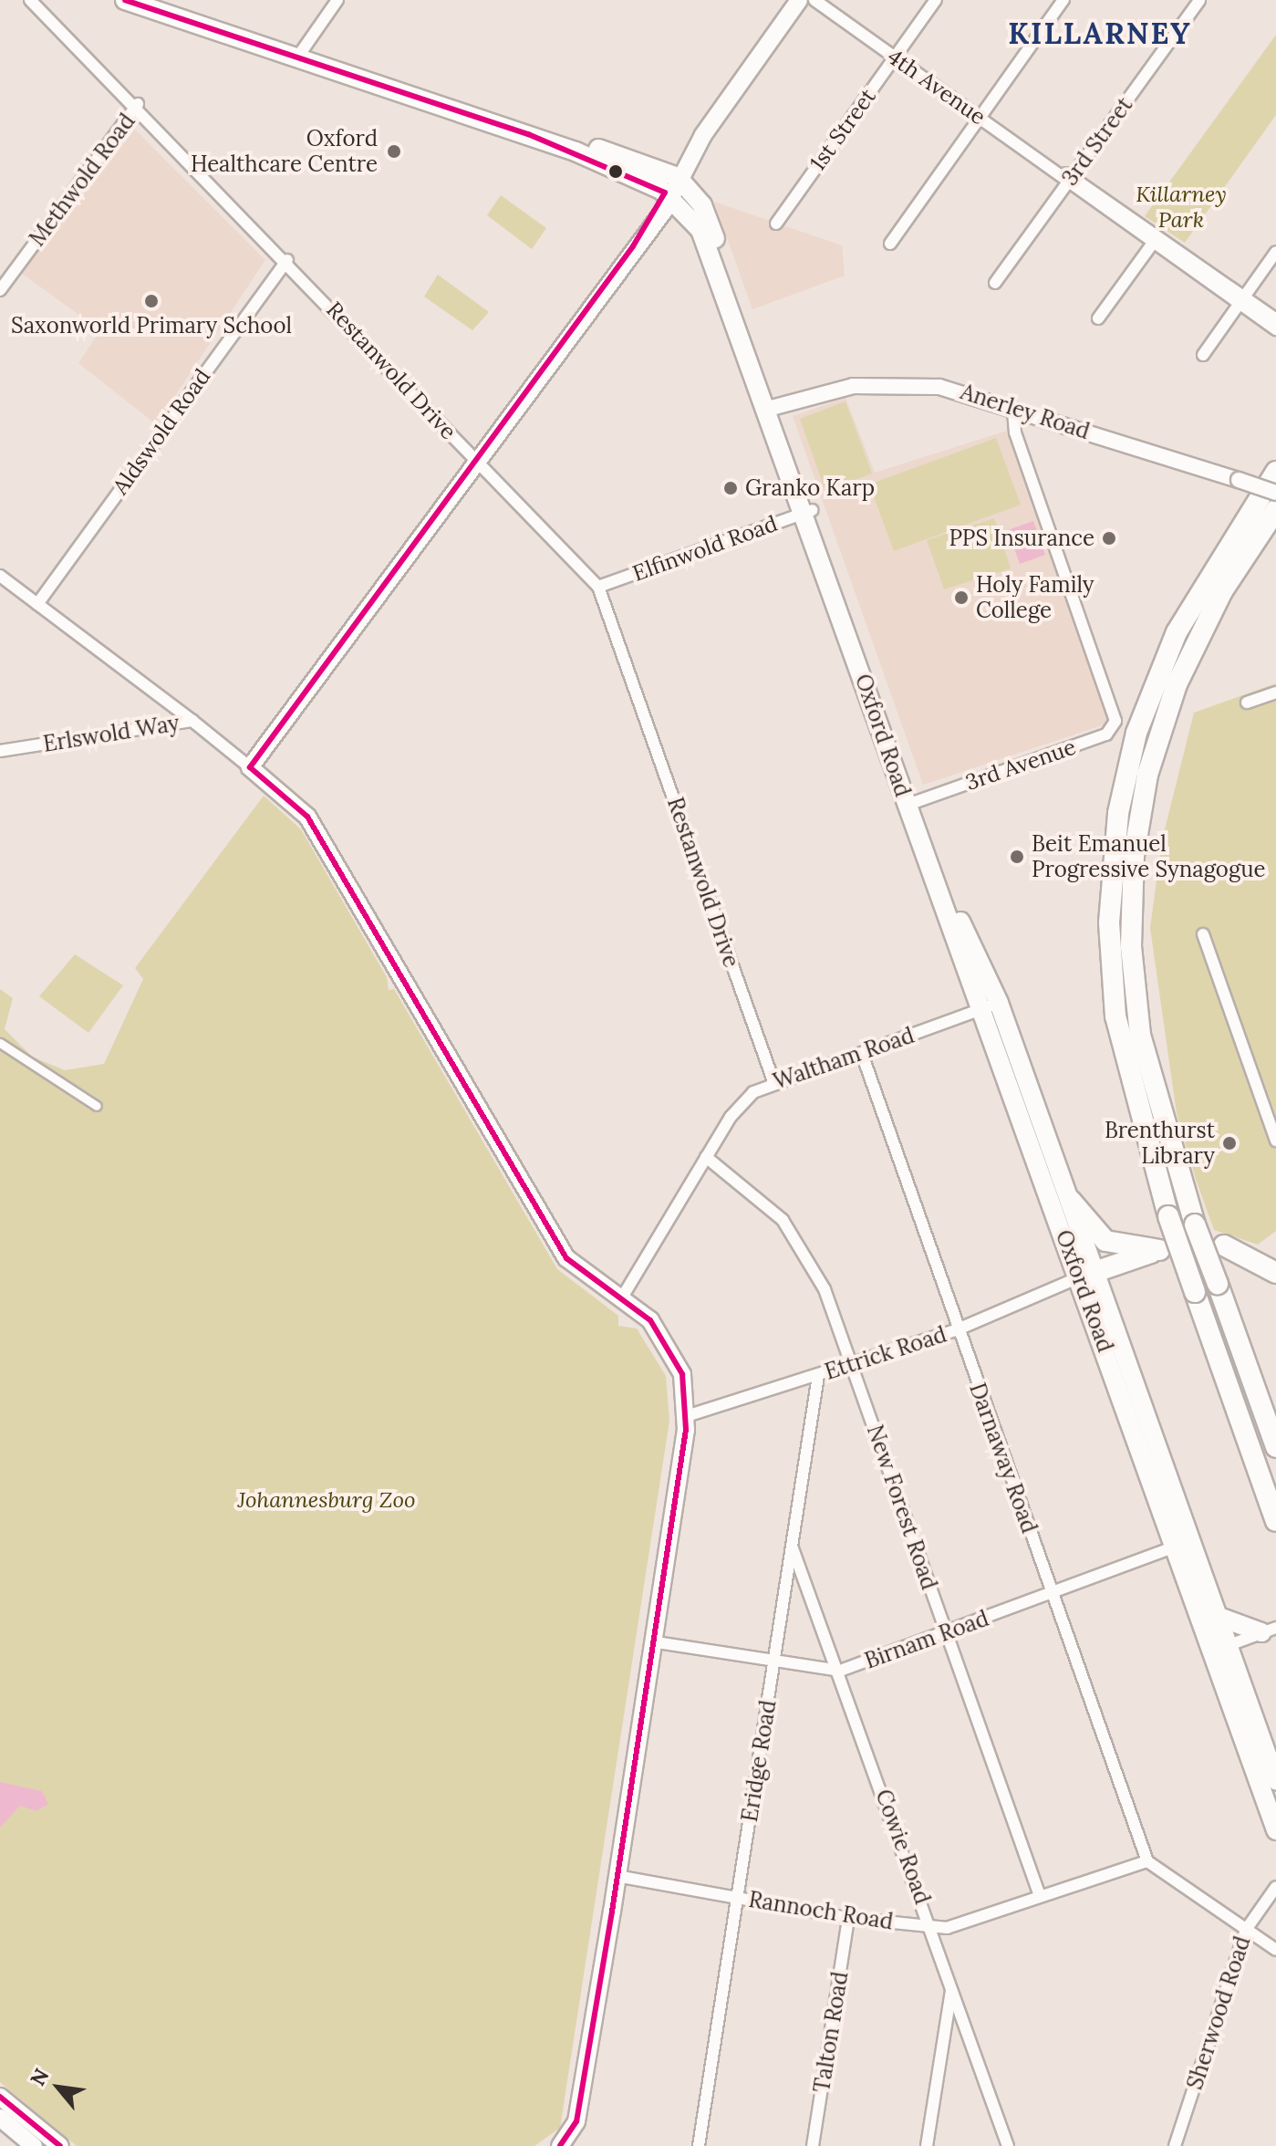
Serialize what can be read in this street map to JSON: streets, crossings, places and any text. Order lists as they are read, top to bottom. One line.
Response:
{"streets":{"main road":["Erlswold Way","Oxford Road"],"street":["4th Avenue","1st Street","3rd Street","Methwold Road","Restanwold Drive","Anerley Road","Aldswold Road","Elfinwold Road","3rd Avenue","Waltham Road","Ettrick Road","Darnaway Road","New Forest Road","Birnam Road","Eridge Road","Cowie Road","Rannoch Road","Sherwood Road","Talton Road"]},"crossings":[["4th Avenue","1st Street"],["4th Avenue","3rd Street"],["Methwold Road","Restanwold Drive"],["Restanwold Drive","Aldswold Road"],["Restanwold Drive","Elfinwold Road"],["Restanwold Drive","Waltham Road"],["Anerley Road","Oxford Road"],["Anerley Road","3rd Avenue"],["Elfinwold Road","Oxford Road"],["Erlswold Way","Waltham Road"],["Erlswold Way","Ettrick Road"],["Oxford Road","3rd Avenue"],["Oxford Road","Waltham Road"],["Oxford Road","Ettrick Road"],["Oxford Road","Birnam Road"],["Waltham Road","Darnaway Road"],["Waltham Road","New Forest Road"],["Ettrick Road","Darnaway Road"],["Ettrick Road","New Forest Road"],["Ettrick Road","Eridge Road"],["Darnaway Road","Birnam Road"],["Darnaway Road","Rannoch Road"],["New Forest Road","Birnam Road"],["New Forest Road","Rannoch Road"],["Birnam Road","Eridge Road"],["Birnam Road","Cowie Road"],["Eridge Road","Cowie Road"],["Eridge Road","Rannoch Road"],["Cowie Road","Rannoch Road"],["Rannoch Road","Talton Road"]],"districts":["KILLARNEY"],"parks":["Killarney Park","Johannesburg Zoo"],"places":["Oxford Healthcare Centre","Saxonworld Primary School","Granko Karp","PPS Insurance","Holy Family College","Beit Emanuel Progressive Synagogue","Brenthurst Library"],"north":"top left"}
